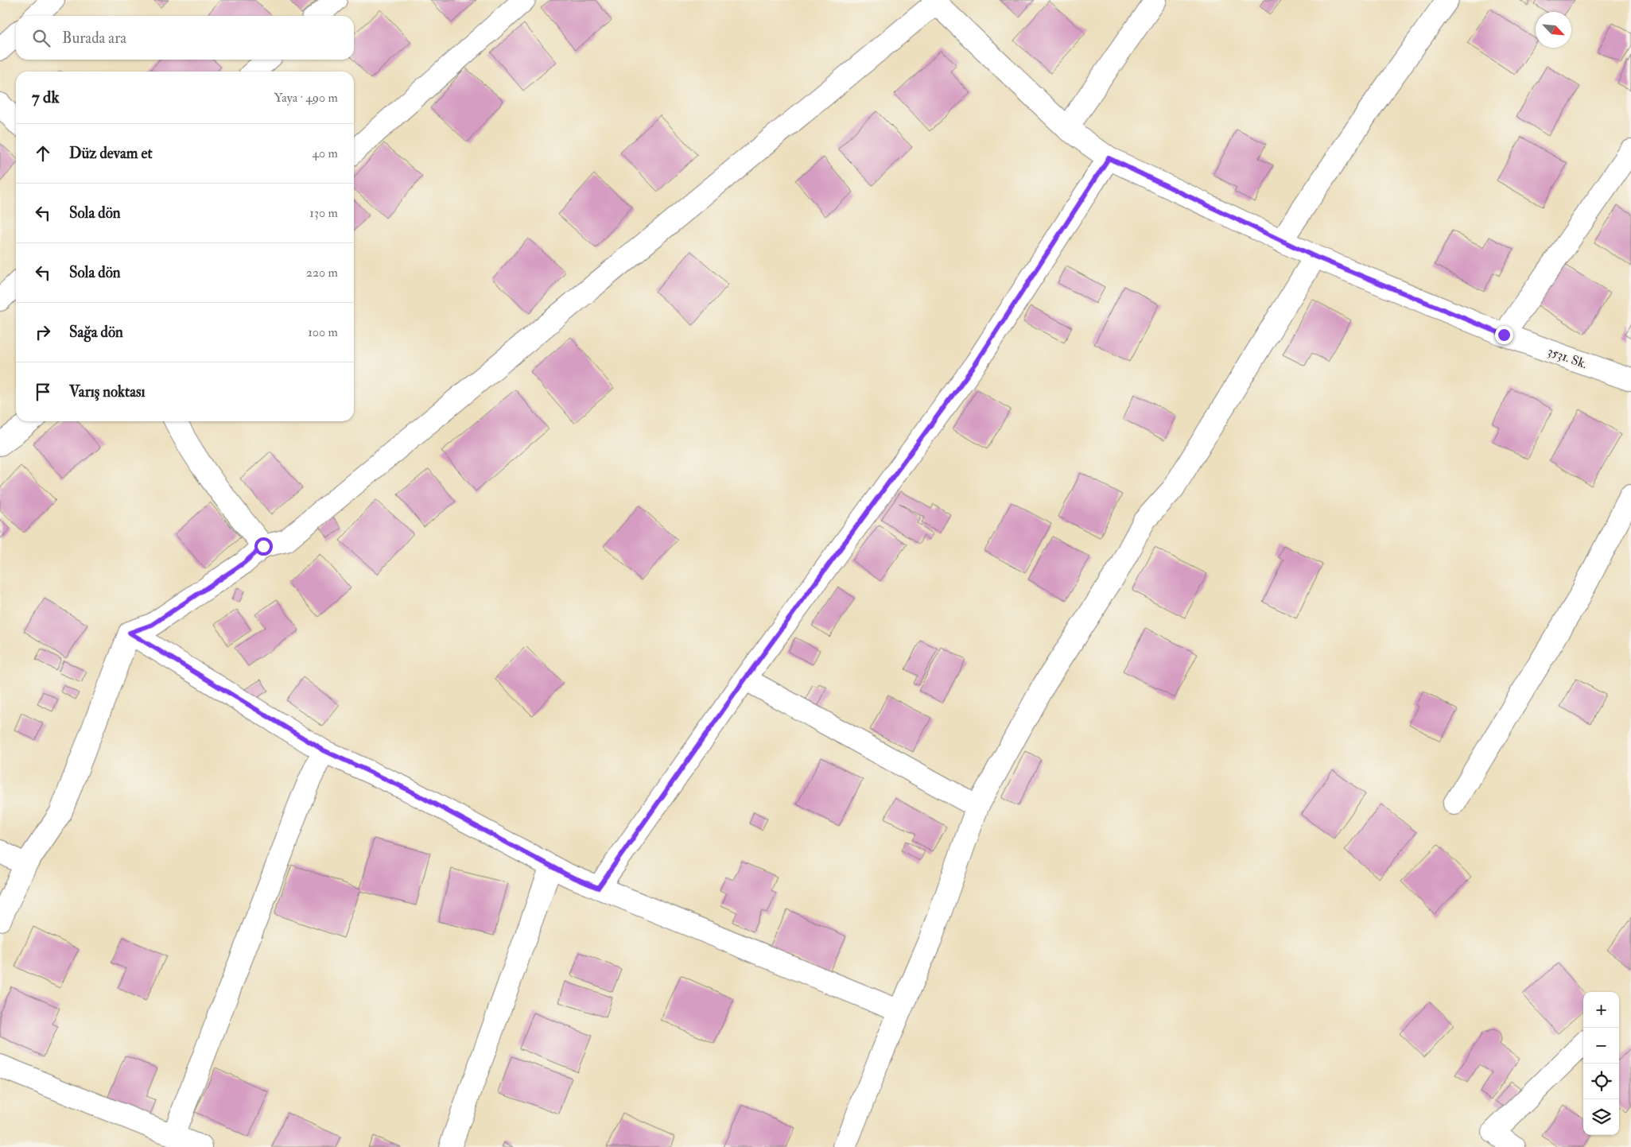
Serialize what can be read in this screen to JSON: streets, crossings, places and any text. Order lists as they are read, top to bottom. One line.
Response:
{"streets":{"street":["3531. Sk."]},"north":"bottom right","page":{"search":"Burada ara","heading":["7 dk","Yaya · 490 m"],"list":[["Düz devam et","40 m"],["Sola dön","130 m"],["Sola dön","220 m"],["Sağa dön","100 m"],"Varış noktası"],"map_buttons":["+","−"]}}
